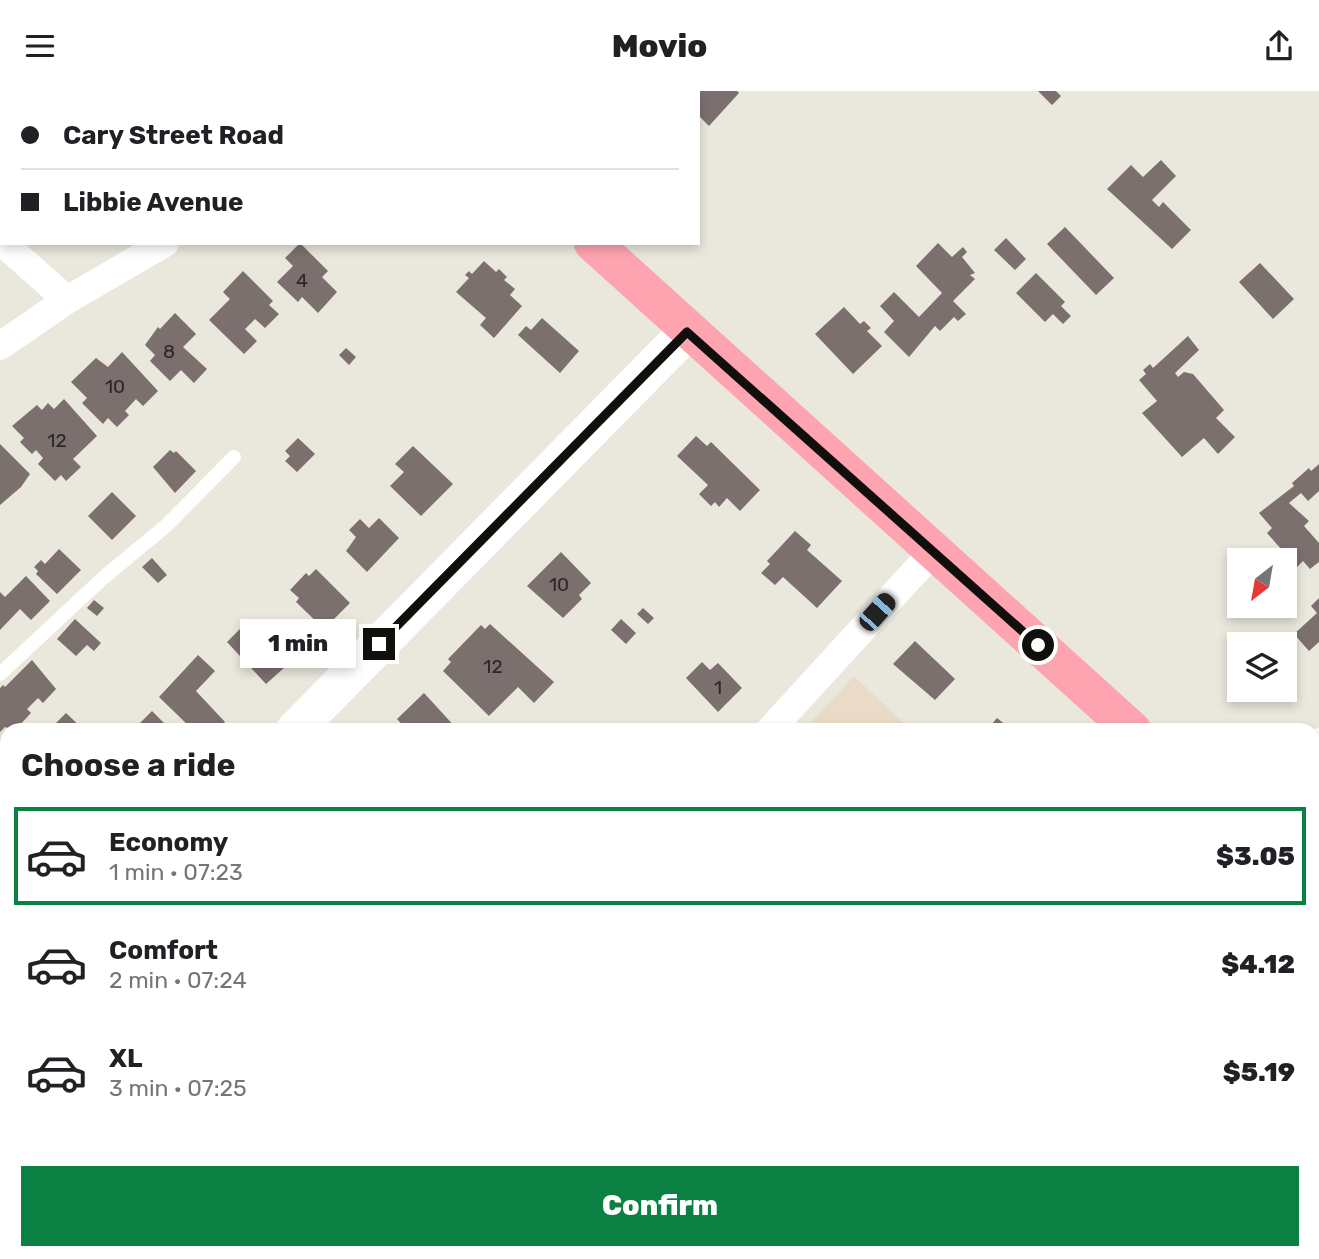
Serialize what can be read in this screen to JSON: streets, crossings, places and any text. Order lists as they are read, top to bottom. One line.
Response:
{"house_numbers":["4","8","10","12","10","12","1"],"north":"bottom left","page":{"header":"Movio","banner":["Cary Street Road","Libbie Avenue"],"bubble":"1 min","heading":"Choose a ride","list":[{"name":"Economy","note":"1 min · 07:23","value":"$3.05"},{"name":"Comfort","note":"2 min · 07:24","value":"$4.12"},{"name":"XL","note":"3 min · 07:25","value":"$5.19"}],"buttons":"Confirm"}}
